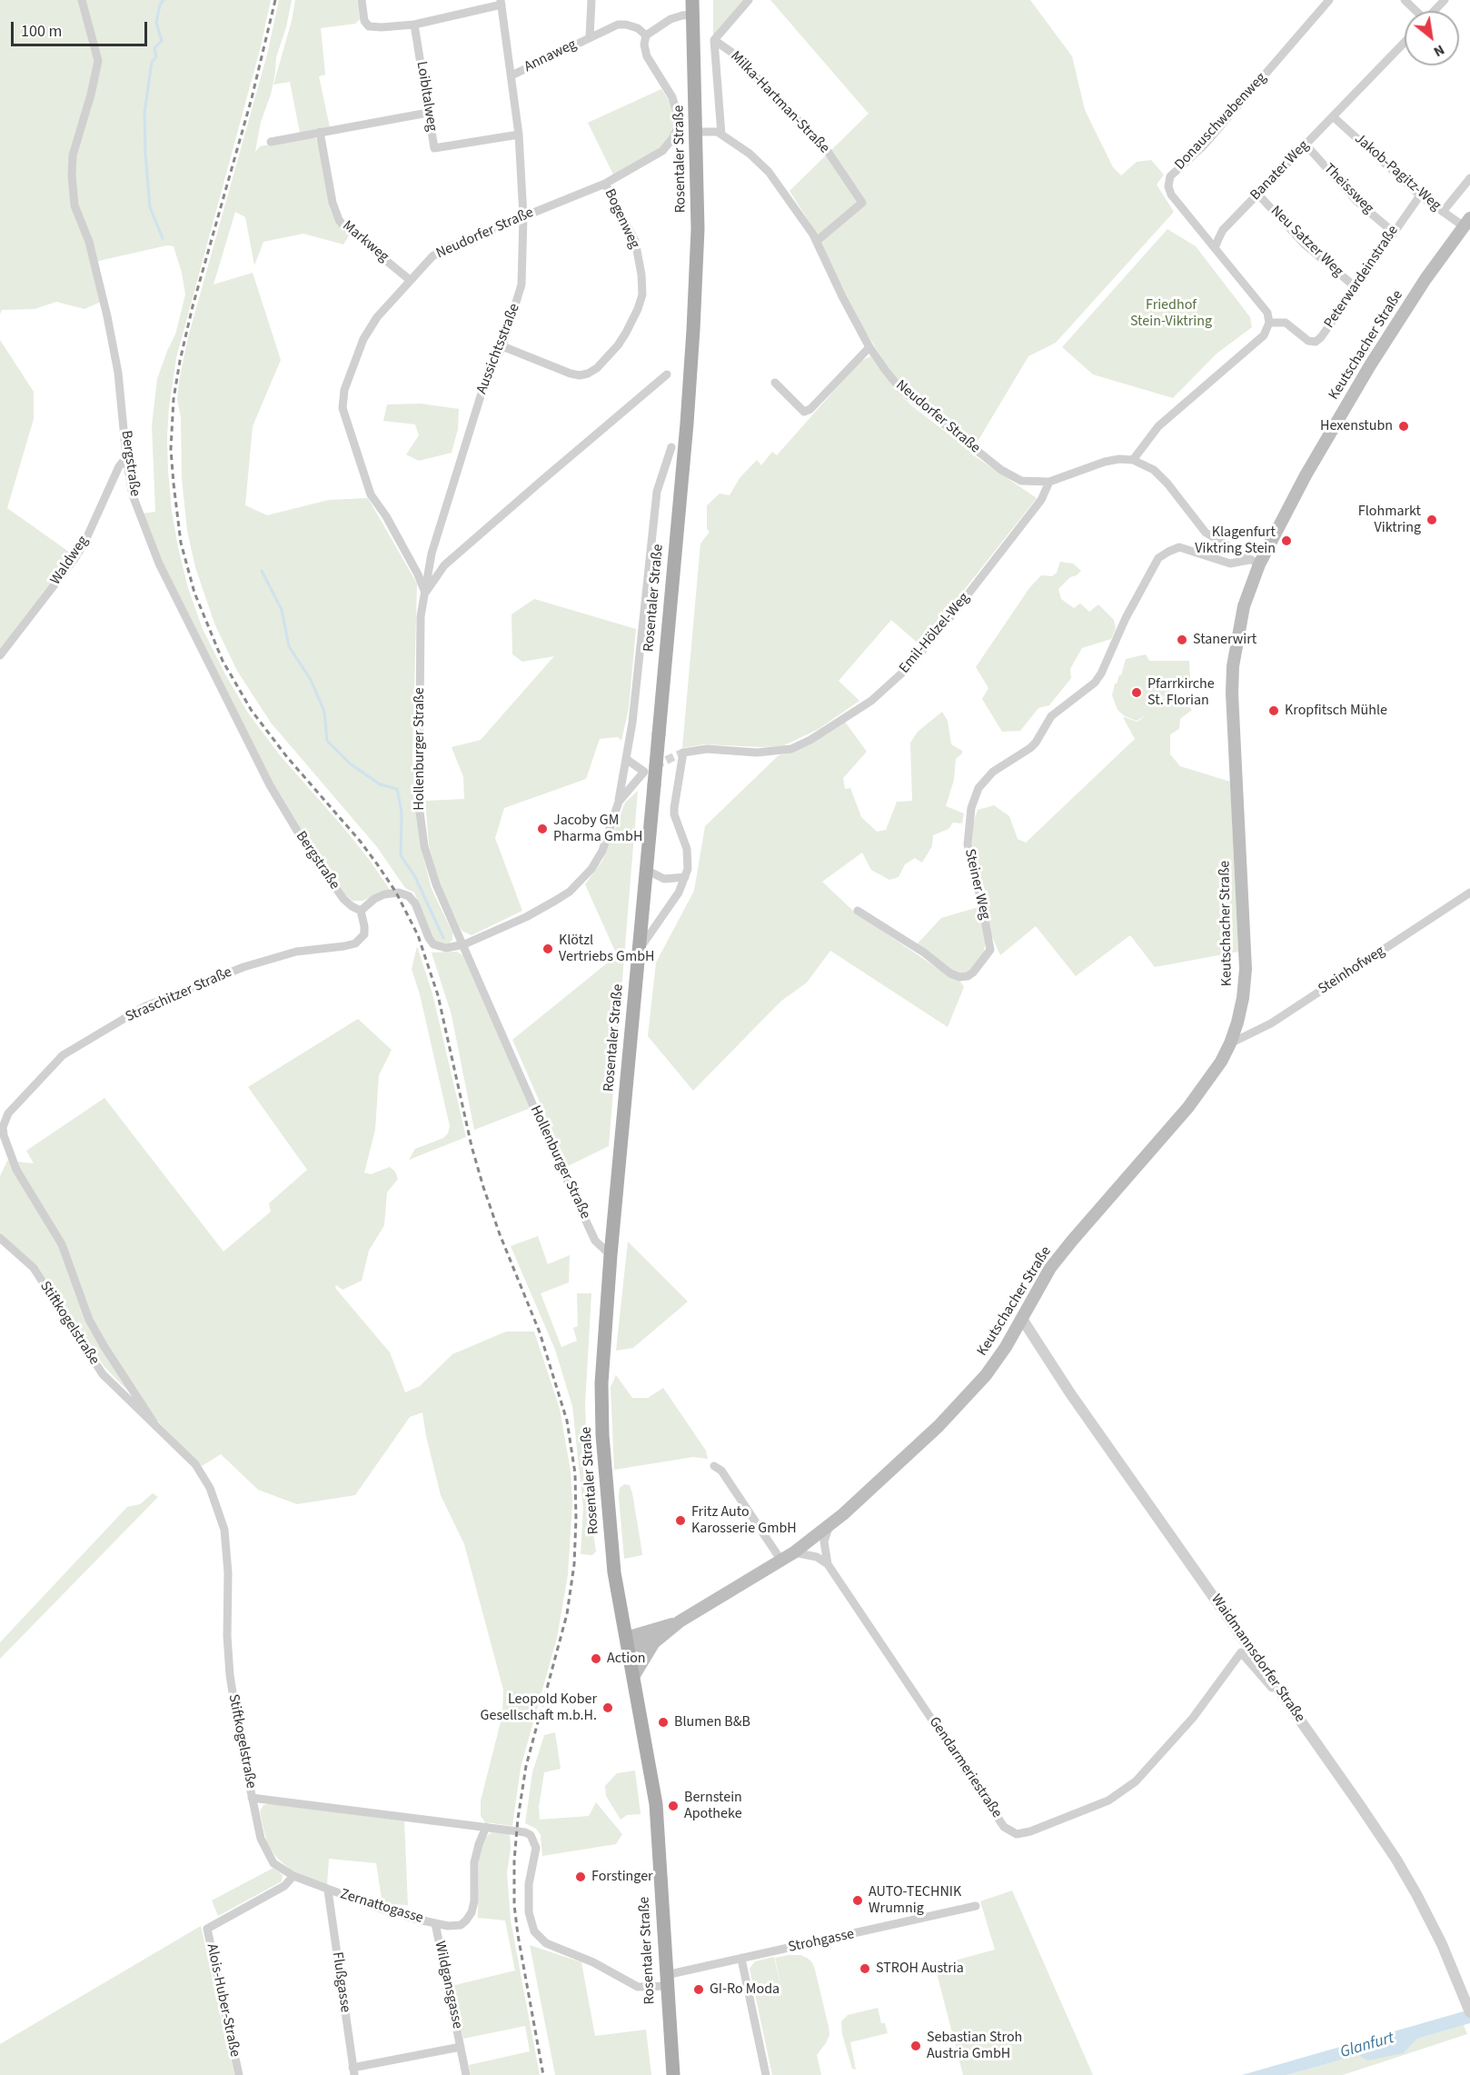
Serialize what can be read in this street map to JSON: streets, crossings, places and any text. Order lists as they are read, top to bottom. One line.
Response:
{"streets":{"main road":["Rosentaler Straße","Keutschacher Straße"],"street":["Annaweg","Loibltalweg","Milka-Hartman-Straße","Donauschwabenweg","Banater Weg","Jakob-Pagitz-Weg","Theissweg","Bogenweg","Neudorfer Straße","Markweg","Neu Satzer Weg","Peterwardeinstraße","Aussichtsstraße","Bergstraße","Waldweg","Emil-Hölzel-Weg","Hollenburger Straße","Steiner Weg","Steinhofweg","Straschitzer Straße","Stiftkogelstraße","Waidmannsdorfer Straße","Gendarmeriestraße","Zernattogasse","Strohgasse","Flußgasse","Wildgansgasse","Alois-Huber-Straße"]},"crossings":[["Annaweg","Neudorfer Straße"],["Annaweg","Aussichtsstraße"],["Loibltalweg","Aussichtsstraße"],["Milka-Hartman-Straße","Neudorfer Straße"],["Donauschwabenweg","Banater Weg"],["Rosentaler Straße","Neudorfer Straße"],["Rosentaler Straße","Emil-Hölzel-Weg"],["Rosentaler Straße","Hollenburger Straße"],["Rosentaler Straße","Stiftkogelstraße"],["Rosentaler Straße","Strohgasse"],["Banater Weg","Jakob-Pagitz-Weg"],["Banater Weg","Theissweg"],["Banater Weg","Neu Satzer Weg"],["Jakob-Pagitz-Weg","Peterwardeinstraße"],["Jakob-Pagitz-Weg","Keutschacher Straße"],["Theissweg","Peterwardeinstraße"],["Bogenweg","Neudorfer Straße"],["Bogenweg","Aussichtsstraße"],["Neudorfer Straße","Markweg"],["Neudorfer Straße","Aussichtsstraße"],["Neudorfer Straße","Emil-Hölzel-Weg"],["Neudorfer Straße","Hollenburger Straße"],["Neu Satzer Weg","Peterwardeinstraße"],["Keutschacher Straße","Steiner Weg"],["Keutschacher Straße","Steinhofweg"],["Keutschacher Straße","Waidmannsdorfer Straße"],["Keutschacher Straße","Gendarmeriestraße"],["Aussichtsstraße","Hollenburger Straße"],["Bergstraße","Waldweg"],["Bergstraße","Straschitzer Straße"],["Stiftkogelstraße","Zernattogasse"],["Stiftkogelstraße","Strohgasse"],["Waidmannsdorfer Straße","Gendarmeriestraße"],["Zernattogasse","Flußgasse"],["Zernattogasse","Wildgansgasse"],["Zernattogasse","Alois-Huber-Straße"],["Flußgasse","Wildgansgasse"]],"water":["Glanfurt"],"parks":["Friedhof Stein-Viktring"],"places":["Hexenstubn","Flohmarkt Viktring","Klagenfurt Viktring Stein","Stanerwirt","Pfarrkirche St. Florian","Kropfitsch Mühle","Jacoby GM Pharma GmbH","Klötzl Vertriebs GmbH","Fritz Auto Karosserie GmbH","Action","Leopold Kober Gesellschaft m.b.H.","Blumen B&B","Bernstein Apotheke","Forstinger","AUTO-TECHNIK Wrumnig","STROH Austria","GI-Ro Moda","Sebastian Stroh Austria GmbH"],"scale_bar":"100 m","north":"bottom right"}
